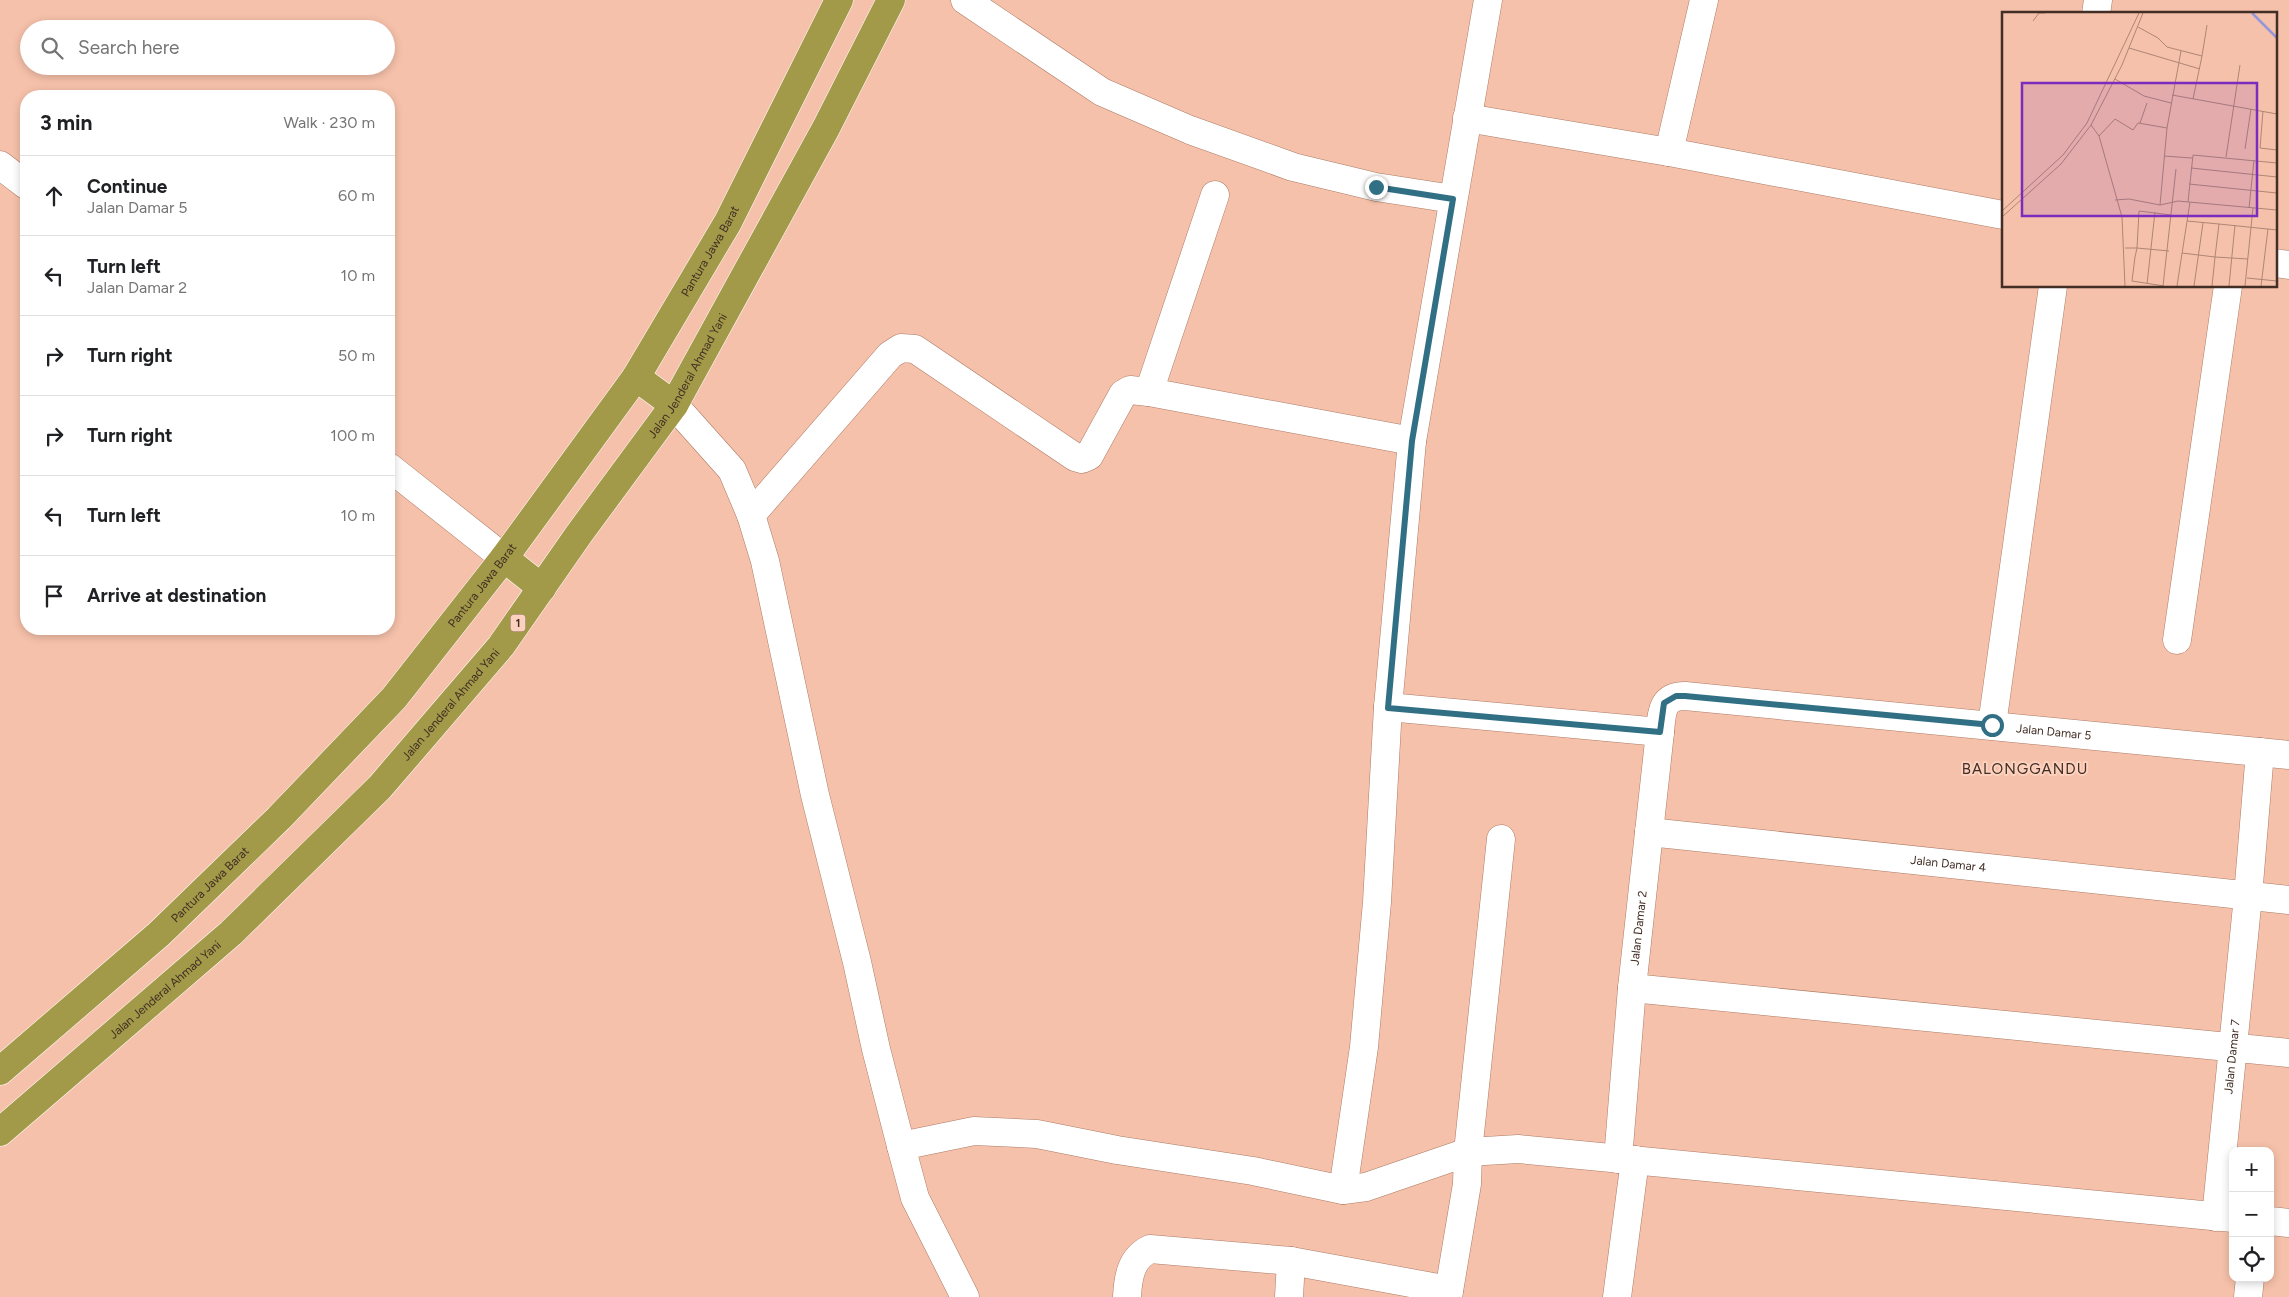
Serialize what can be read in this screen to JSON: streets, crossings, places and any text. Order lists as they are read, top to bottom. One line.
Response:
{"streets":{"highway":["Pantura Jawa Barat","Jalan Jenderal Ahmad Yani","1"],"street":["Jalan Damar 5","Jalan Damar 4","Jalan Damar 2","Jalan Damar 7"]},"crossings":[["Jalan Damar 5","Jalan Damar 2"],["Jalan Damar 5","Jalan Damar 7"],["Jalan Damar 4","Jalan Damar 2"],["Jalan Damar 4","Jalan Damar 7"]],"districts":["BALONGGANDU"],"page":{"search":"Search here","heading":["3 min","Walk · 230 m"],"list":[["Continue","Jalan Damar 5","60 m"],["Turn left","Jalan Damar 2","10 m"],["Turn right","50 m"],["Turn right","100 m"],["Turn left","10 m"],"Arrive at destination"],"map_buttons":["+","−"]}}
